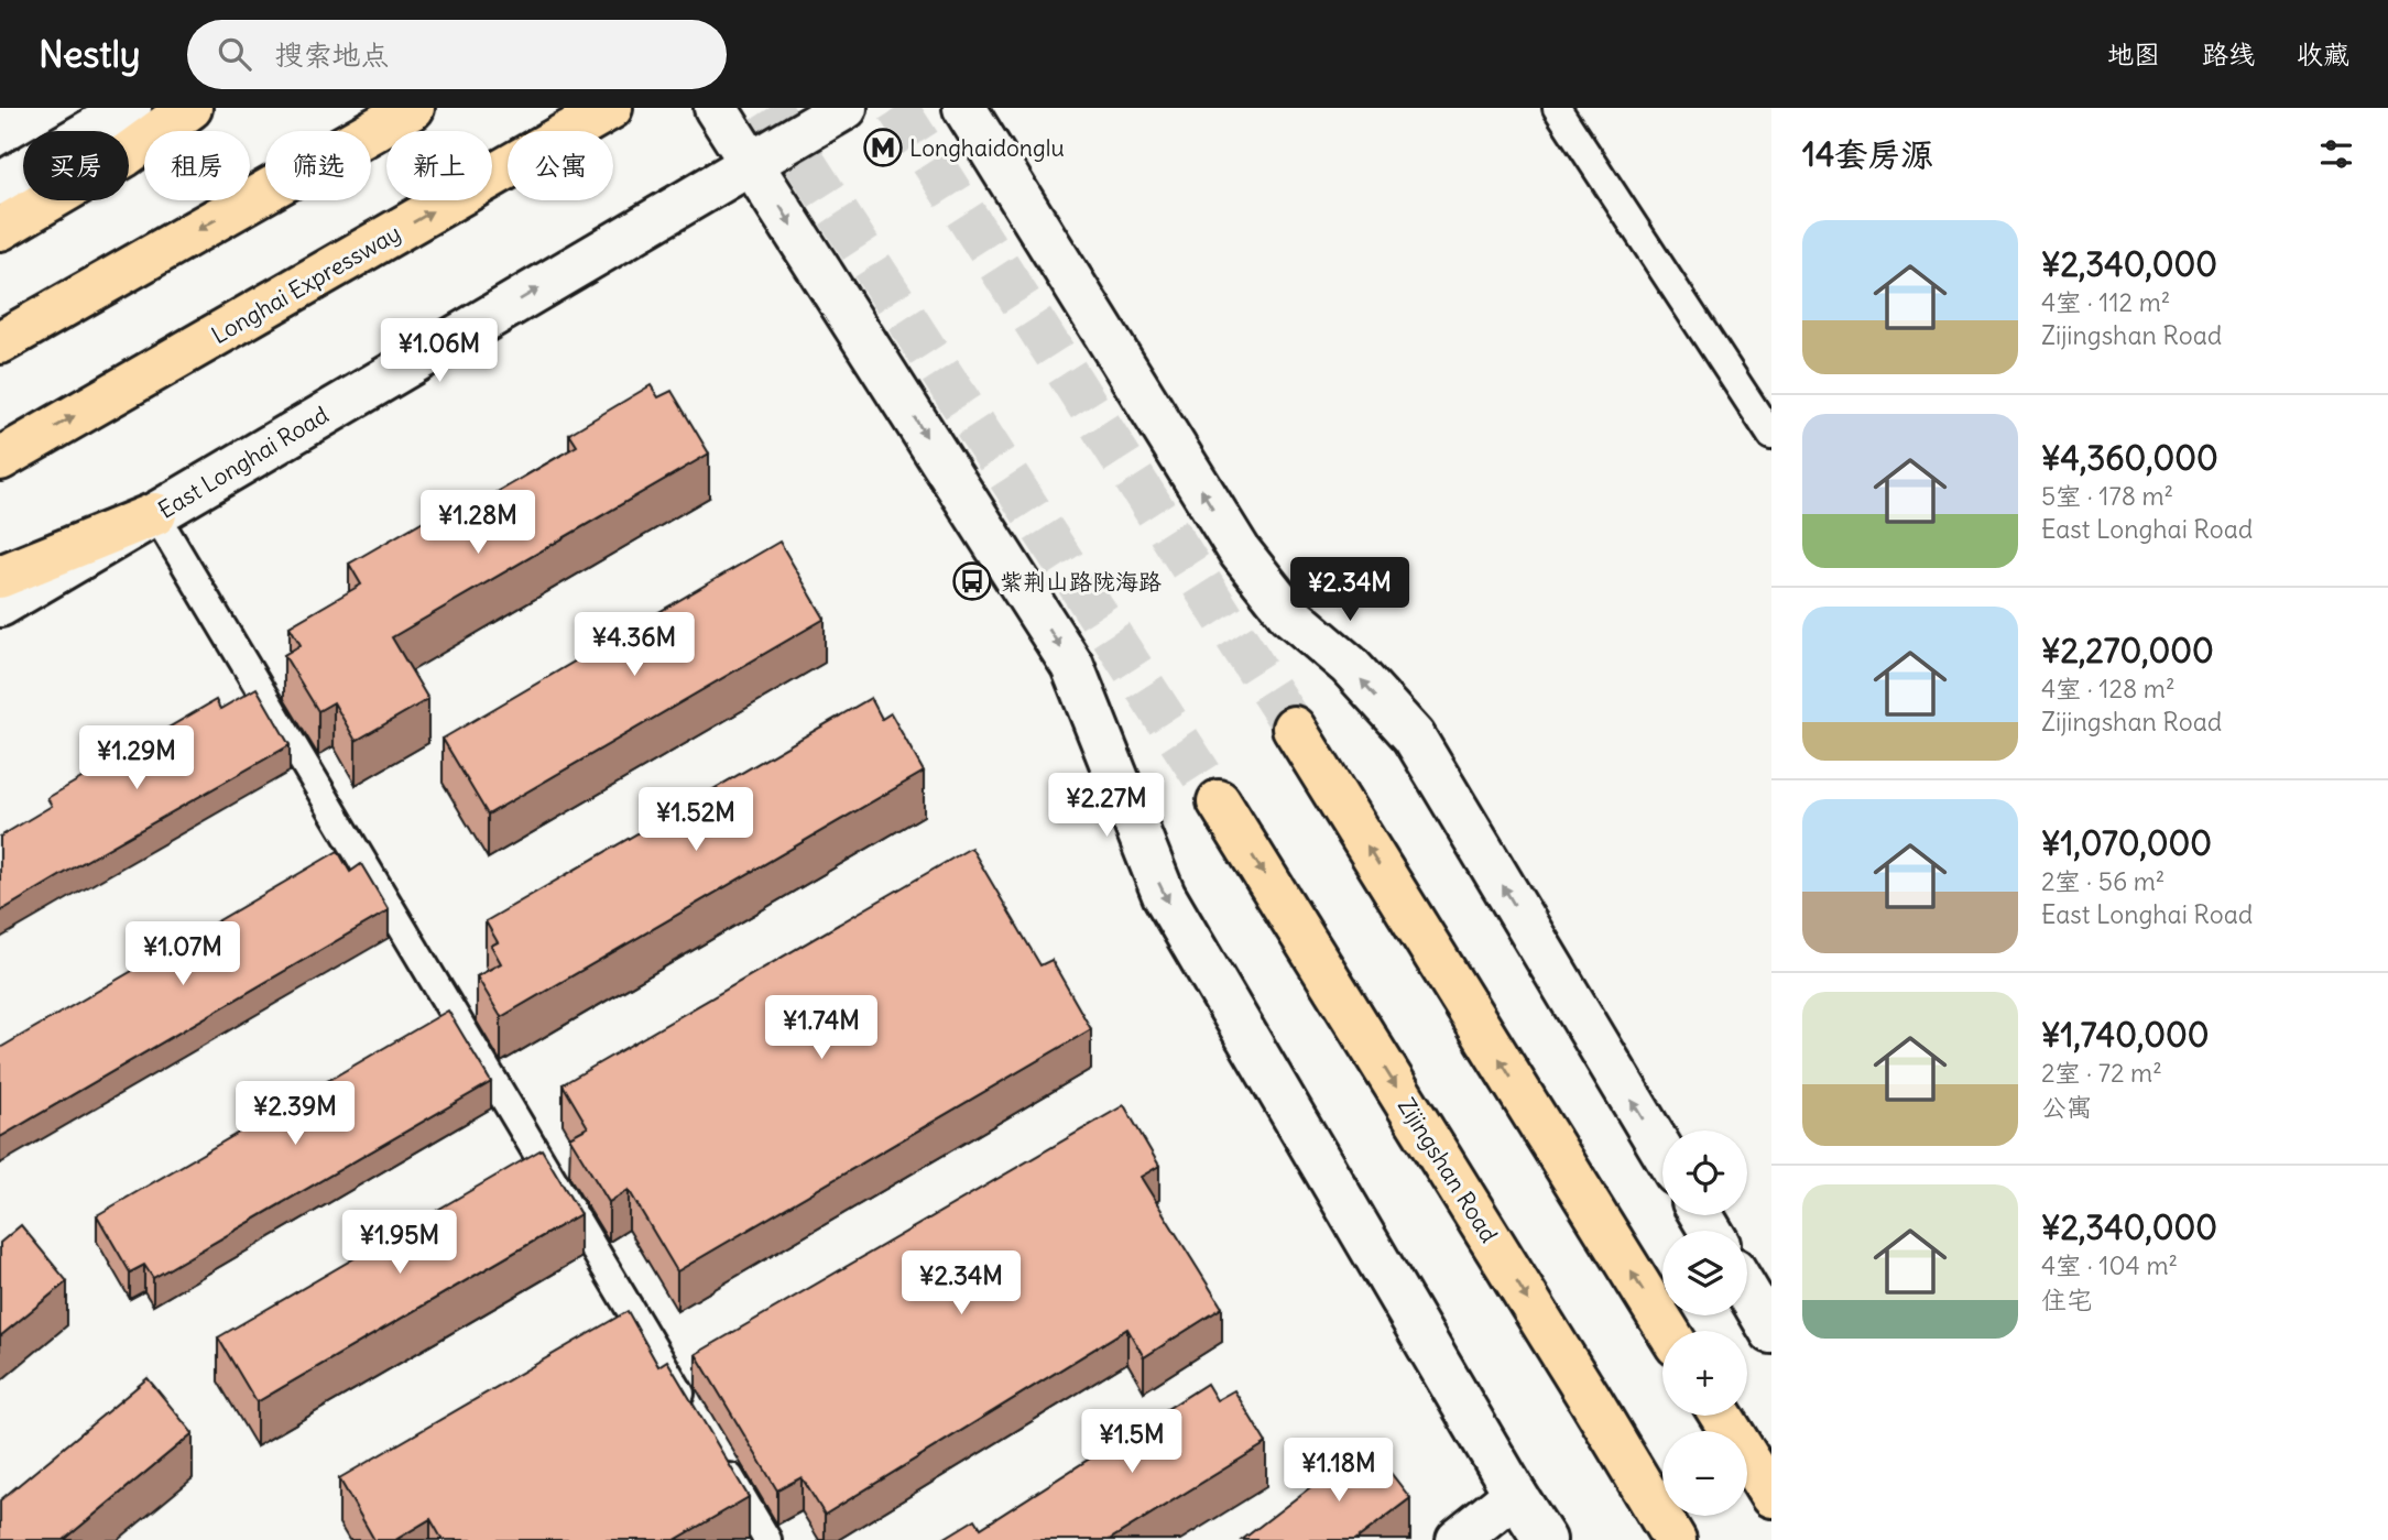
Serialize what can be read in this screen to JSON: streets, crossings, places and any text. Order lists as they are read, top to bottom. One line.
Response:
{"streets":{"main road":["Longhai Expressway","Zijingshan Road"],"street":["East Longhai Road"]},"one_way":["East Longhai Road"],"places":{"metro station":["Longhaidonglu"],"bus stop":["紫荆山路陇海路"]},"page":{"header":"Nestly","search":"搜索地点","nav":["地图","路线","收藏"],"heading":"14套房源","chip":["买房","租房","筛选","新上","公寓"],"list":[{"name":"¥2,340,000","note":"4室 · 112 m² · Zijingshan Road"},{"name":"¥4,360,000","note":"5室 · 178 m² · East Longhai Road"},{"name":"¥2,270,000","note":"4室 · 128 m² · Zijingshan Road"},{"name":"¥1,070,000","note":"2室 · 56 m² · East Longhai Road"},{"name":"¥1,740,000","note":"2室 · 72 m² · 公寓"},{"name":"¥2,340,000","note":"4室 · 104 m² · 住宅"}],"price":["¥1.06M","¥1.28M","¥2.34M","¥4.36M","¥1.29M","¥2.27M","¥1.52M","¥1.07M","¥1.74M","¥2.39M","¥1.95M","¥2.34M","¥1.5M","¥1.18M"],"map_buttons":["+","−"]}}
